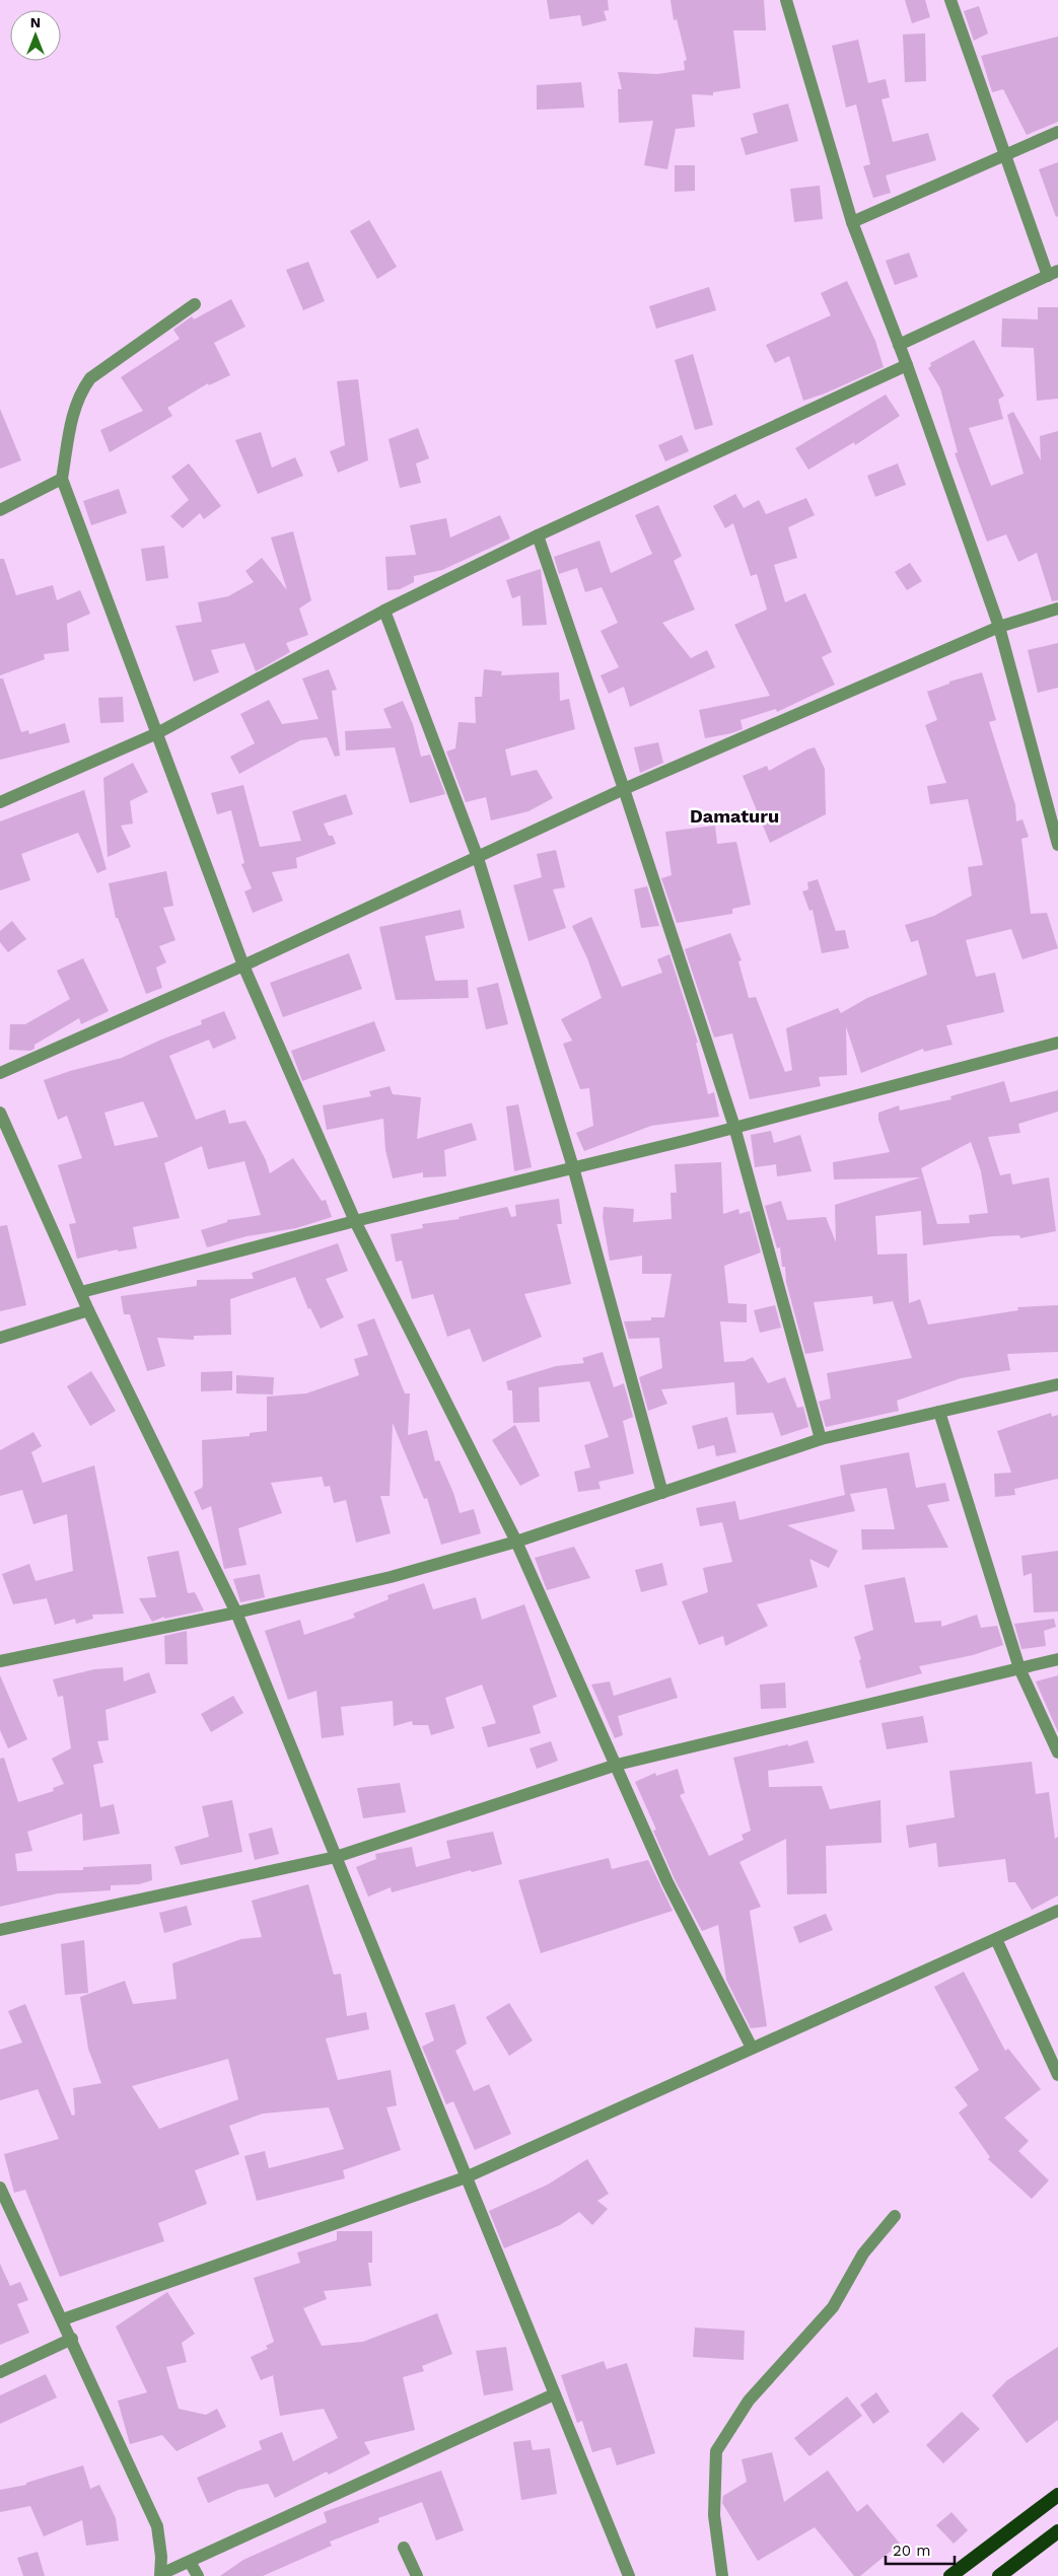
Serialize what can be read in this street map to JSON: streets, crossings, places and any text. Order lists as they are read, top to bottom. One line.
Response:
{"districts":["Damaturu"],"scale_bar":"20 m","north":"top"}
